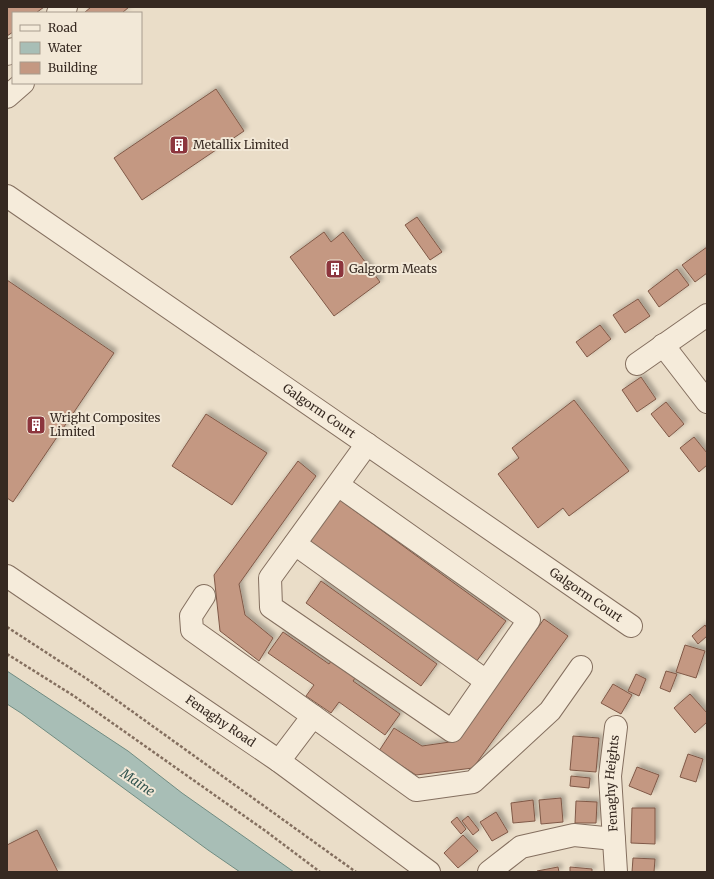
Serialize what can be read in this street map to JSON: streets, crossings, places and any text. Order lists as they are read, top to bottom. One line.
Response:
{"streets":{"street":["Galgorm Court","Fenaghy Road","Fenaghy Heights"]},"water":["Maine"],"places":{"building":["Metallix Limited","Galgorm Meats","Wright Composites Limited"]},"legend":["Road","Water","Building"]}
